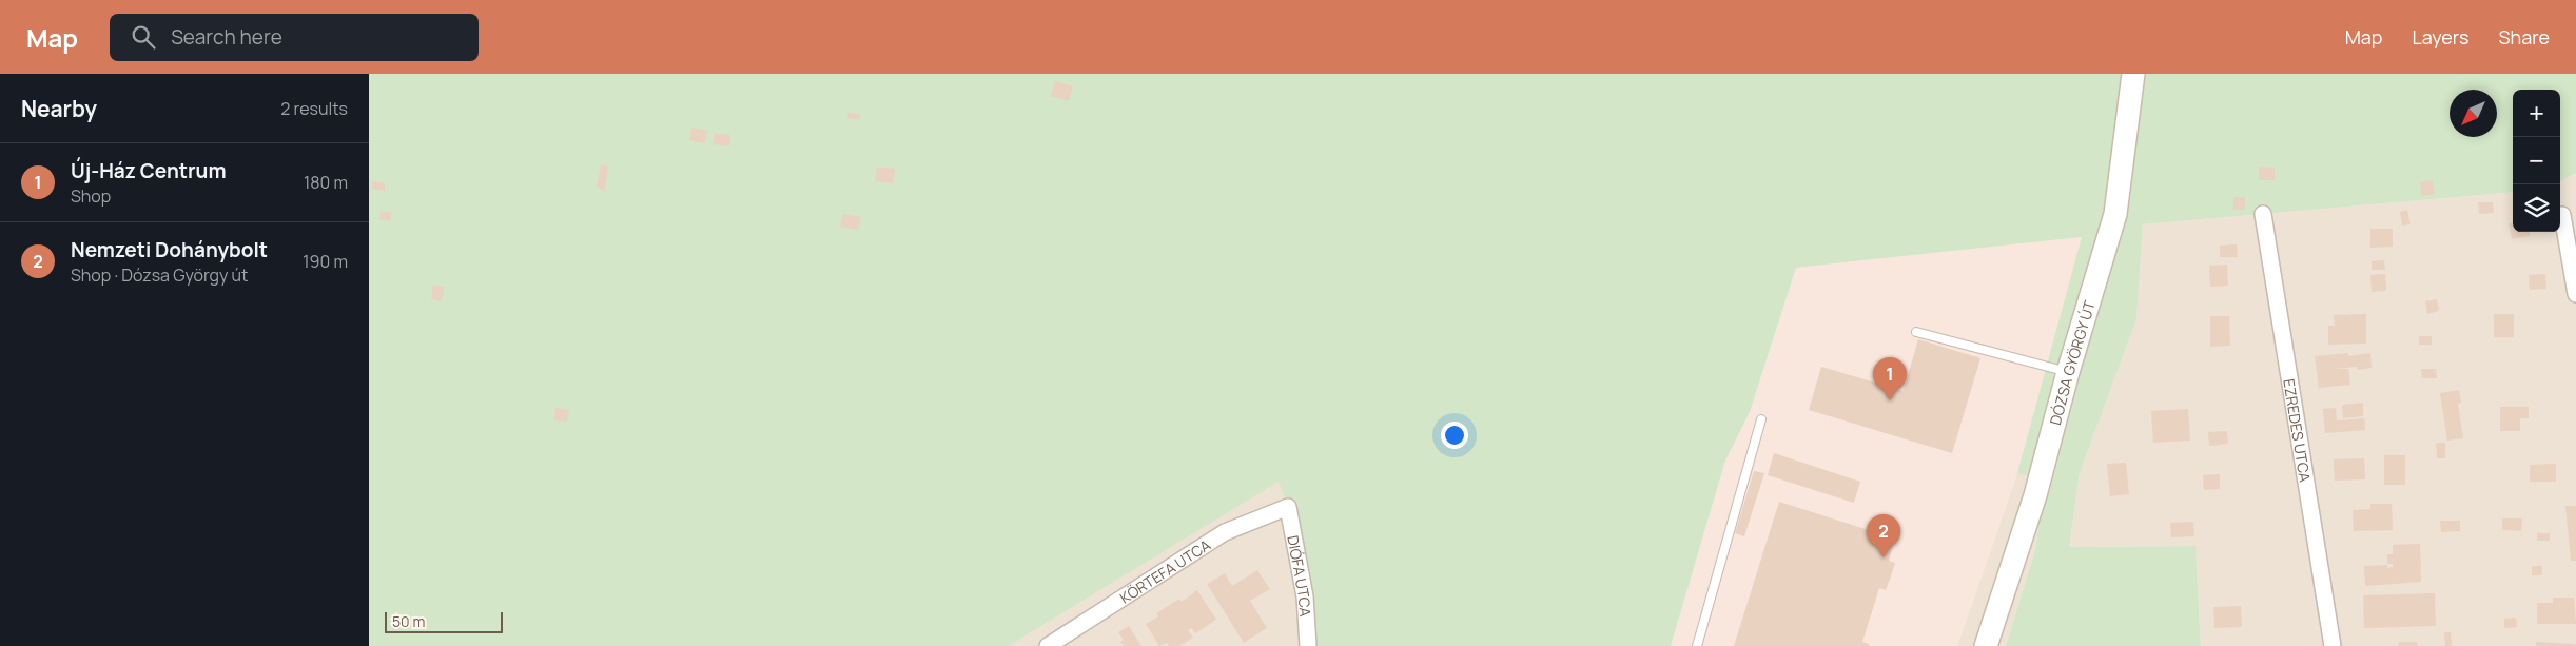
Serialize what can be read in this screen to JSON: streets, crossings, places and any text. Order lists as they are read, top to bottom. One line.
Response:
{"streets":{"main road":["DÓZSA GYÖRGY ÚT"],"street":["EZREDES UTCA","KÖRTEFA UTCA","DIÓFA UTCA"]},"crossings":[["KÖRTEFA UTCA","DIÓFA UTCA"]],"scale_bar":"50 m","north":"bottom left","page":{"header":"Map","search":"Search here","nav":["Map","Layers","Share"],"heading":["Nearby","2 results"],"map_buttons":["+","−"],"list":[{"mark":"1","name":"Új-Ház Centrum","note":"Shop","value":"180 m"},{"mark":"2","name":"Nemzeti Dohánybolt","note":"Shop · Dózsa György út","value":"190 m"}],"pins":["1","2"],"scale":"50 m"}}
